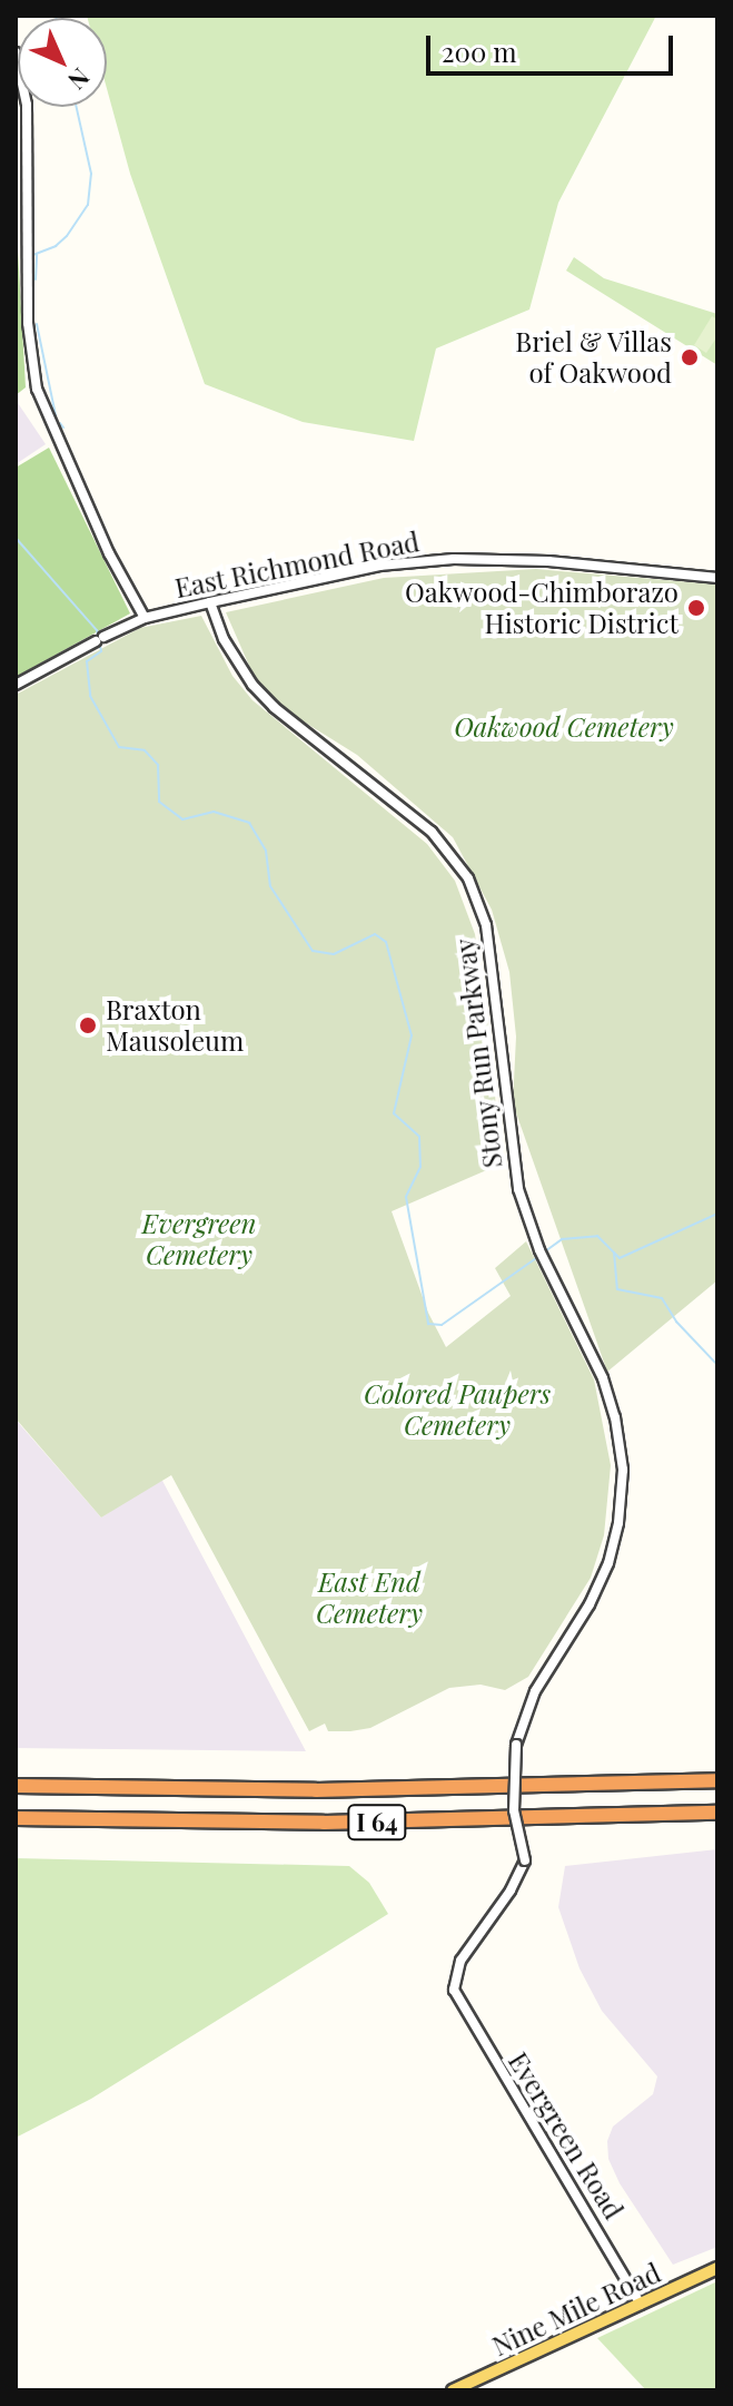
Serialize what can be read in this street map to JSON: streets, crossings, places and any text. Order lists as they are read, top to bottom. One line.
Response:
{"streets":{"highway":["I 64"],"main road":["Nine Mile Road"],"street":["East Richmond Road","Stony Run Parkway","Evergreen Road"]},"crossings":[["East Richmond Road","Stony Run Parkway"],["Stony Run Parkway","Evergreen Road"],["Evergreen Road","Nine Mile Road"]],"parks":["Oakwood Cemetery","Evergreen Cemetery","Colored Paupers Cemetery","East End Cemetery"],"places":["Briel & Villas of Oakwood","Oakwood-Chimborazo Historic District","Braxton Mausoleum"],"scale_bar":"200 m","north":"bottom right"}
